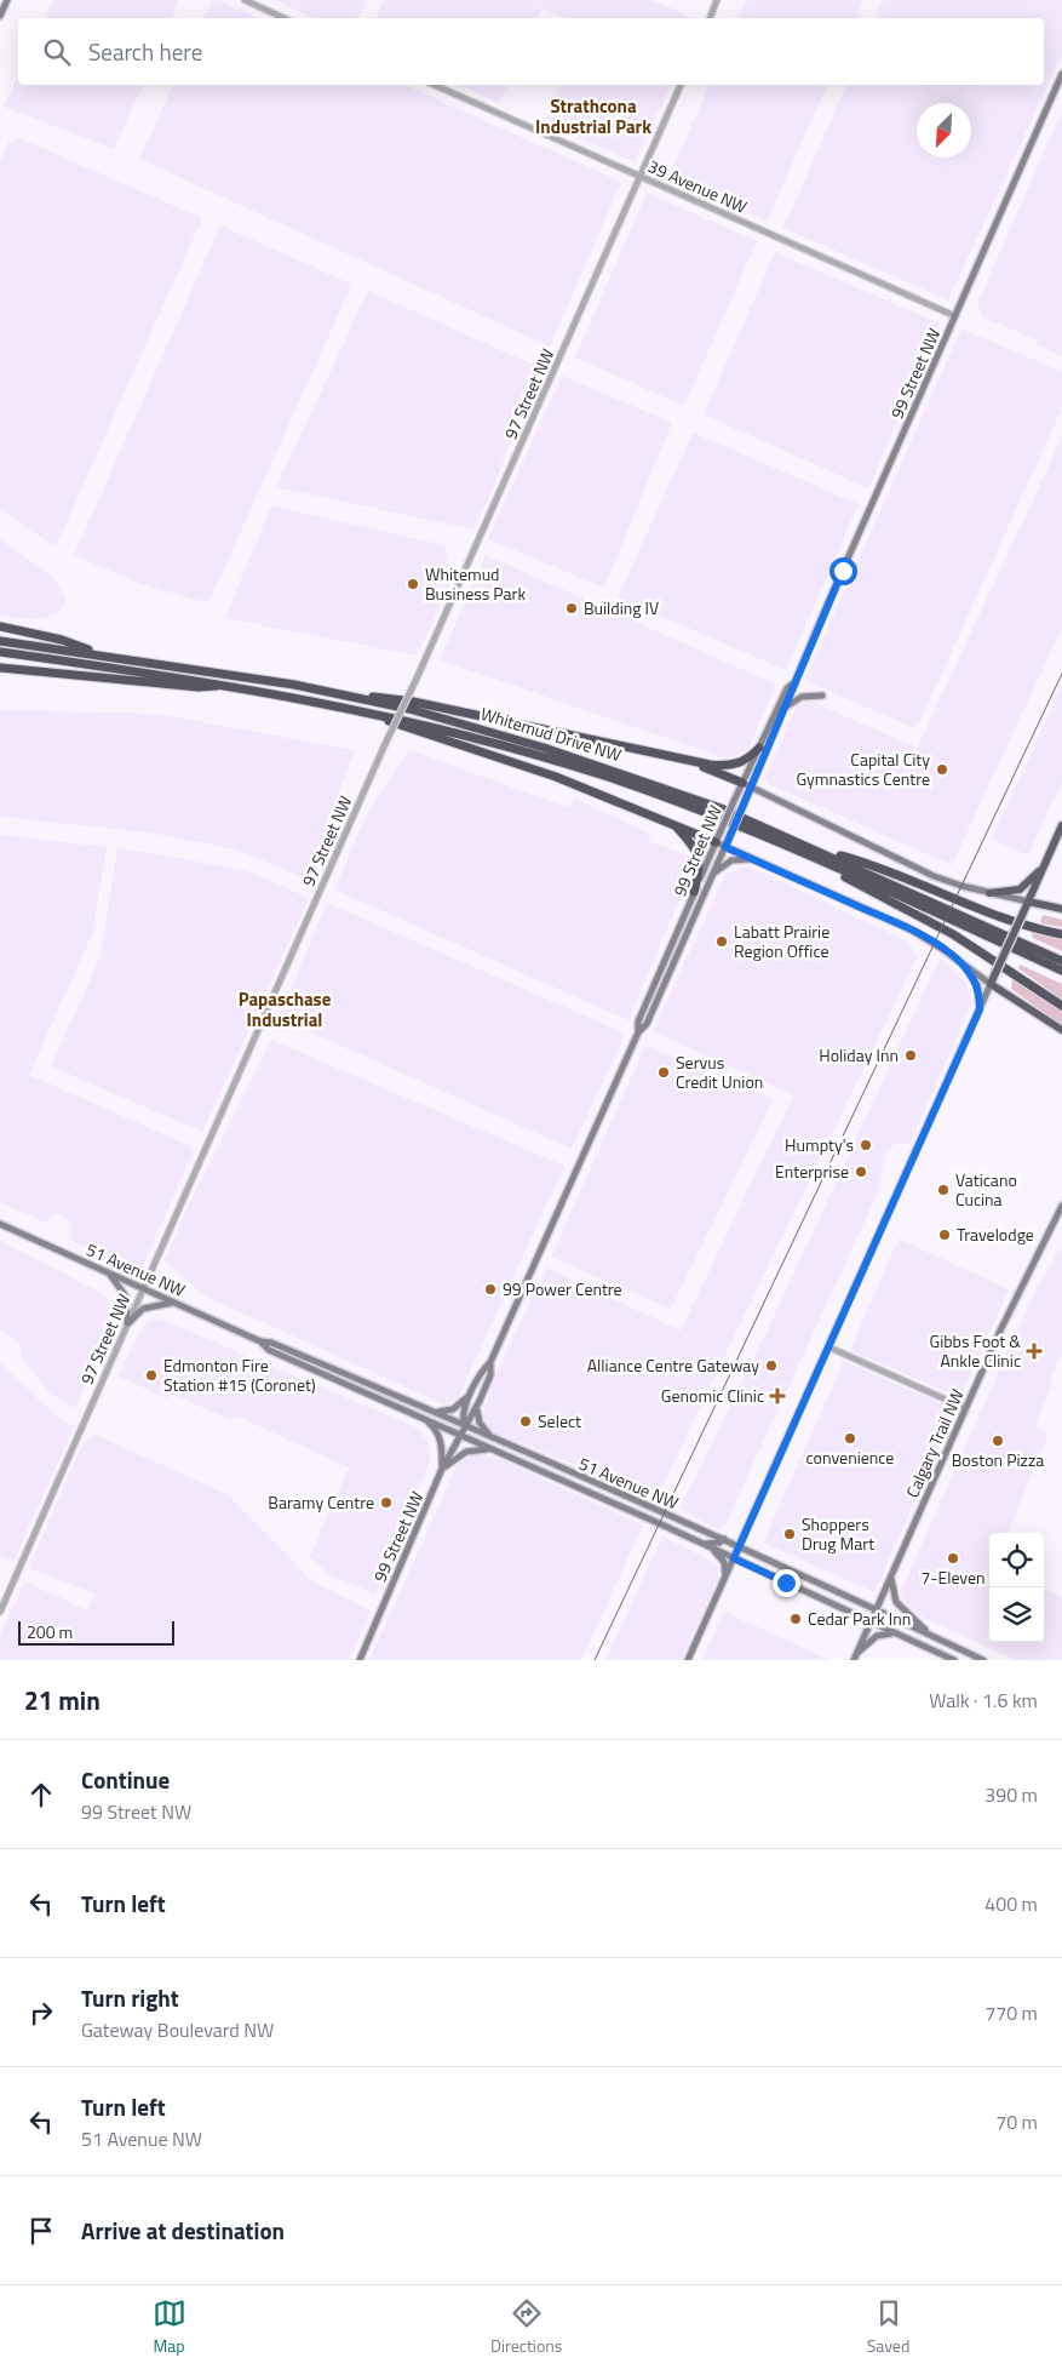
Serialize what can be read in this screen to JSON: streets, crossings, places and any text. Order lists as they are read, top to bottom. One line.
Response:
{"streets":{"highway":["Whitemud Drive NW"],"main road":["99 Street NW","51 Avenue NW","Calgary Trail NW"],"street":["39 Avenue NW","97 Street NW"]},"crossings":[["39 Avenue NW","99 Street NW"],["39 Avenue NW","97 Street NW"],["99 Street NW","51 Avenue NW"],["97 Street NW","51 Avenue NW"],["51 Avenue NW","Calgary Trail NW"]],"districts":["Strathcona Industrial Park","Papaschase Industrial"],"places":{"other":["Whitemud Business Park","Building IV","Capital City Gymnastics Centre","Labatt Prairie Region Office","Holiday Inn","Servus Credit Union","Humpty's","Enterprise","Vaticano Cucina","Travelodge","99 Power Centre","Alliance Centre Gateway","Edmonton Fire Station #15 (Coronet)","Select","convenience","Boston Pizza","Baramy Centre","Shoppers Drug Mart","7-Eleven","Cedar Park Inn"],"health":["Gibbs Foot & Ankle Clinic","Genomic Clinic"]},"scale_bar":"200 m","north":"bottom left","page":{"search":"Search here","scale":"200 m","heading":["21 min","Walk · 1.6 km"],"list":[["Continue","99 Street NW","390 m"],["Turn left","400 m"],["Turn right","Gateway Boulevard NW","770 m"],["Turn left","51 Avenue NW","70 m"],"Arrive at destination"],"nav":["Map","Directions","Saved"]}}
